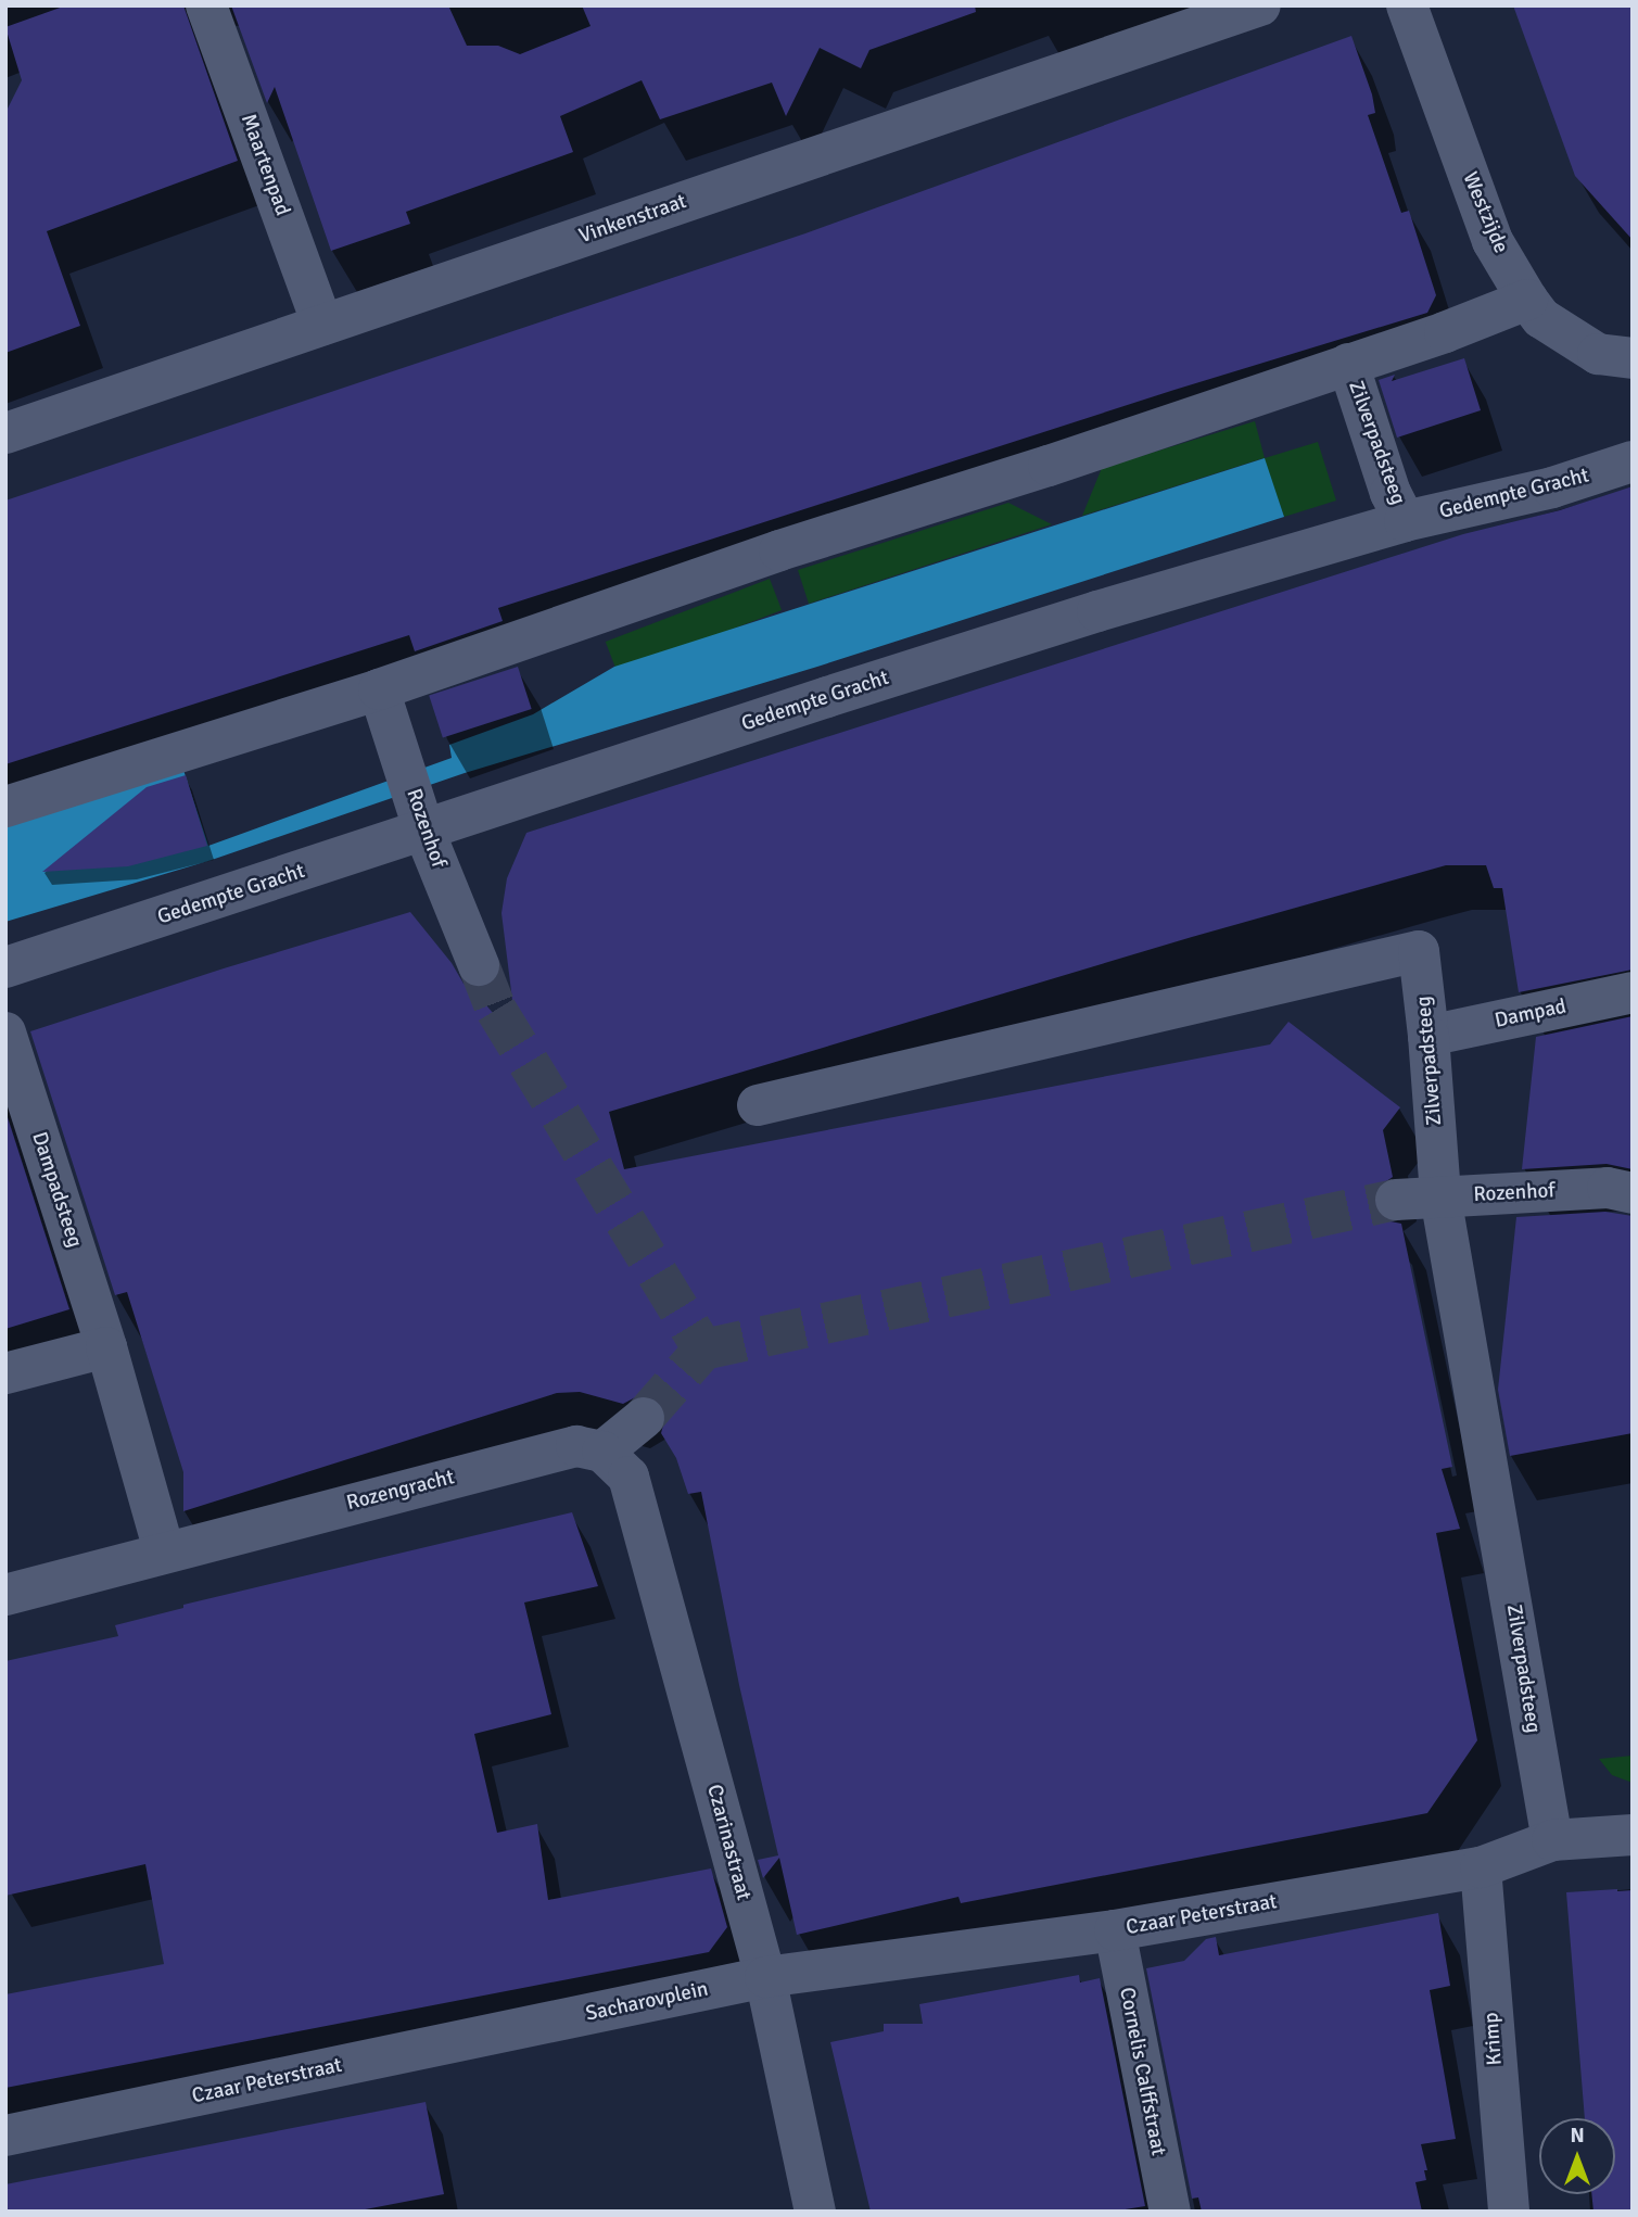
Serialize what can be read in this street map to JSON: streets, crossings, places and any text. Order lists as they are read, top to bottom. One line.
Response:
{"streets":{"street":["Maartenpad","Westzijde","Vinkenstraat","Zilverpadsteeg","Gedempte Gracht","Rozenhof","Dampad","Dampadsteeg","Rozengracht","Czarinastraat","Czaar Peterstraat","Sacharovplein","Krimp","Cornelis Calffstraat"]},"crossings":[["Maartenpad","Vinkenstraat"],["Zilverpadsteeg","Gedempte Gracht"],["Zilverpadsteeg","Rozenhof"],["Zilverpadsteeg","Dampad"],["Zilverpadsteeg","Czaar Peterstraat"],["Gedempte Gracht","Rozenhof"],["Rozengracht","Czarinastraat"],["Czarinastraat","Czaar Peterstraat"],["Czarinastraat","Sacharovplein"],["Czaar Peterstraat","Sacharovplein"],["Czaar Peterstraat","Krimp"],["Czaar Peterstraat","Cornelis Calffstraat"]],"north":"top"}
